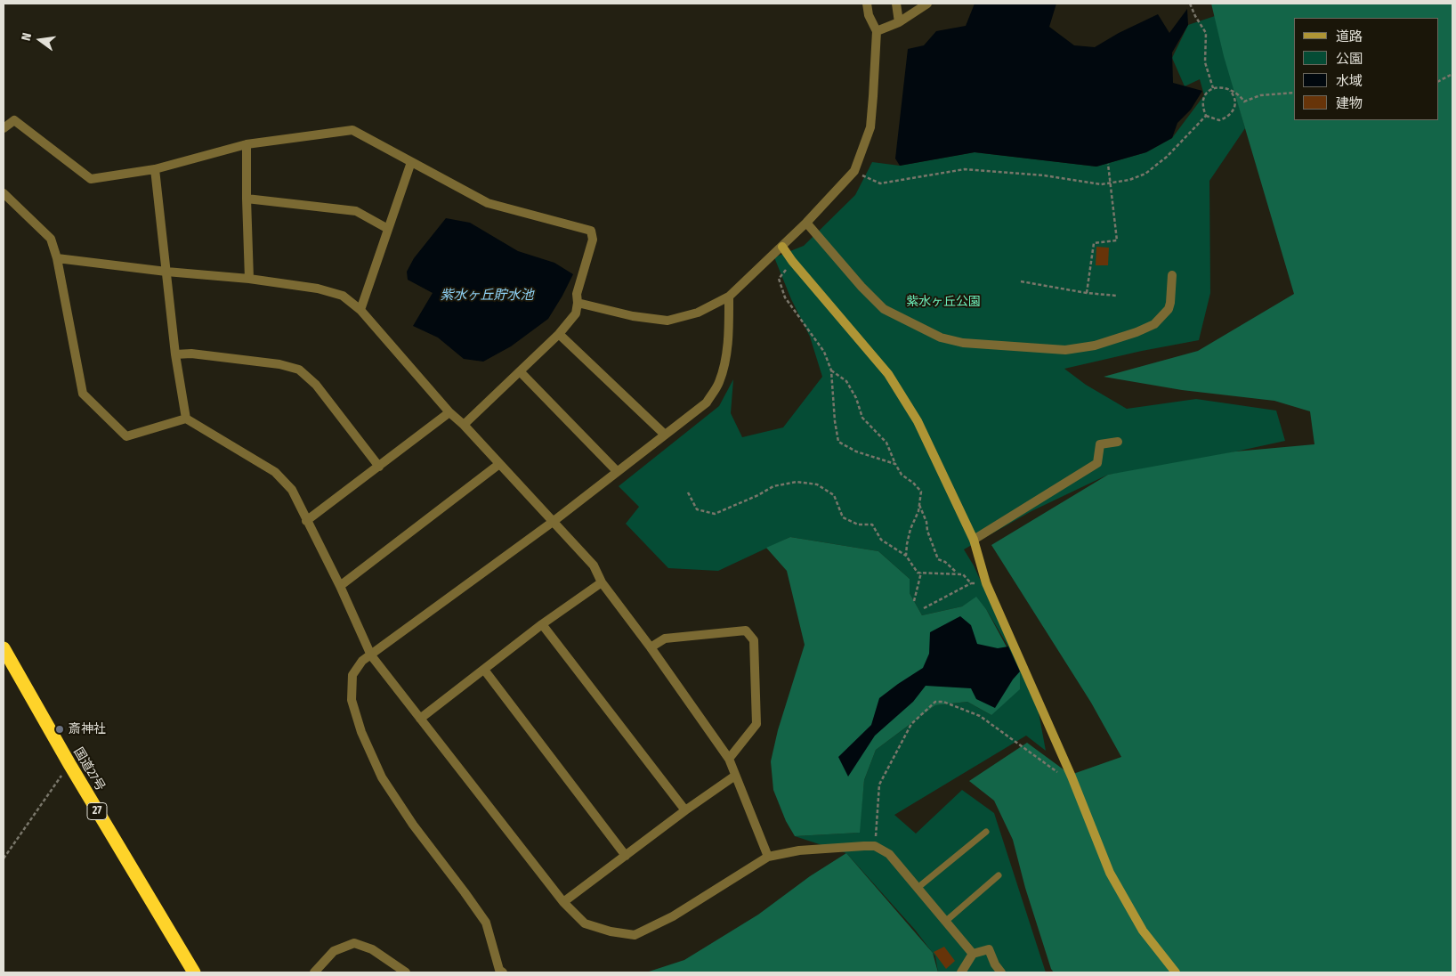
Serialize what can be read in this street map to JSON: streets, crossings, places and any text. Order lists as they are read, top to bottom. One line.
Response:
{"streets":{"highway":["国道27号","27"]},"water":["紫水ヶ丘貯水池"],"parks":["紫水ヶ丘公園"],"places":["斎神社"],"legend":["道路","公園","水域","建物"],"north":"left"}
